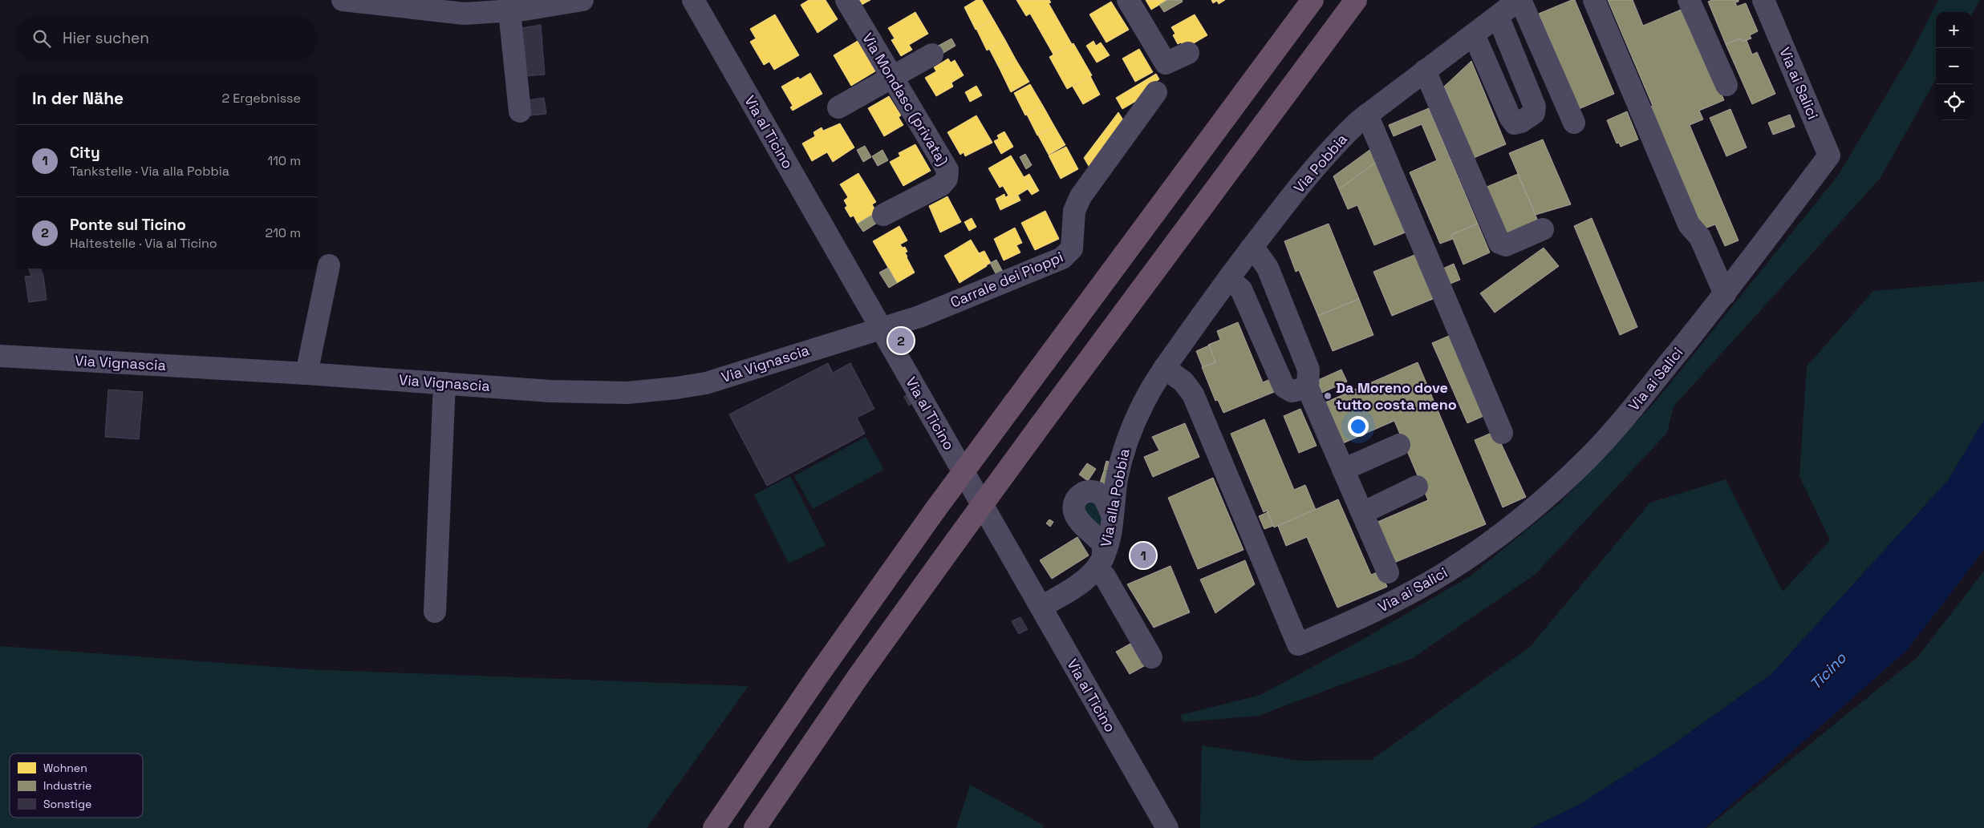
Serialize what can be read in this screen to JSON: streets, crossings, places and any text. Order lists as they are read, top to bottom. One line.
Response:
{"streets":{"street":["Via ai Salici","Via Mondasc (privata)","Via al Ticino","Via Pobbia","Carrale dei Pioppi","Via Vignascia","Via alla Pobbia"]},"crossings":[["Via ai Salici","Via Pobbia"],["Via ai Salici","Via alla Pobbia"],["Via al Ticino","Carrale dei Pioppi"],["Via al Ticino","Via Vignascia"],["Via Pobbia","Via alla Pobbia"],["Carrale dei Pioppi","Via Vignascia"]],"water":["Ticino"],"places":["Da Moreno dove tutto costa meno"],"legend":["Wohnen","Industrie","Sonstige"],"page":{"map_buttons":["+","−"],"search":"Hier suchen","heading":["In der Nähe","2 Ergebnisse"],"list":[{"mark":"1","name":"City","note":"Tankstelle · Via alla Pobbia","value":"110 m"},{"mark":"2","name":"Ponte sul Ticino","note":"Haltestelle · Via al Ticino","value":"210 m"}],"pins":["2","1"]}}
